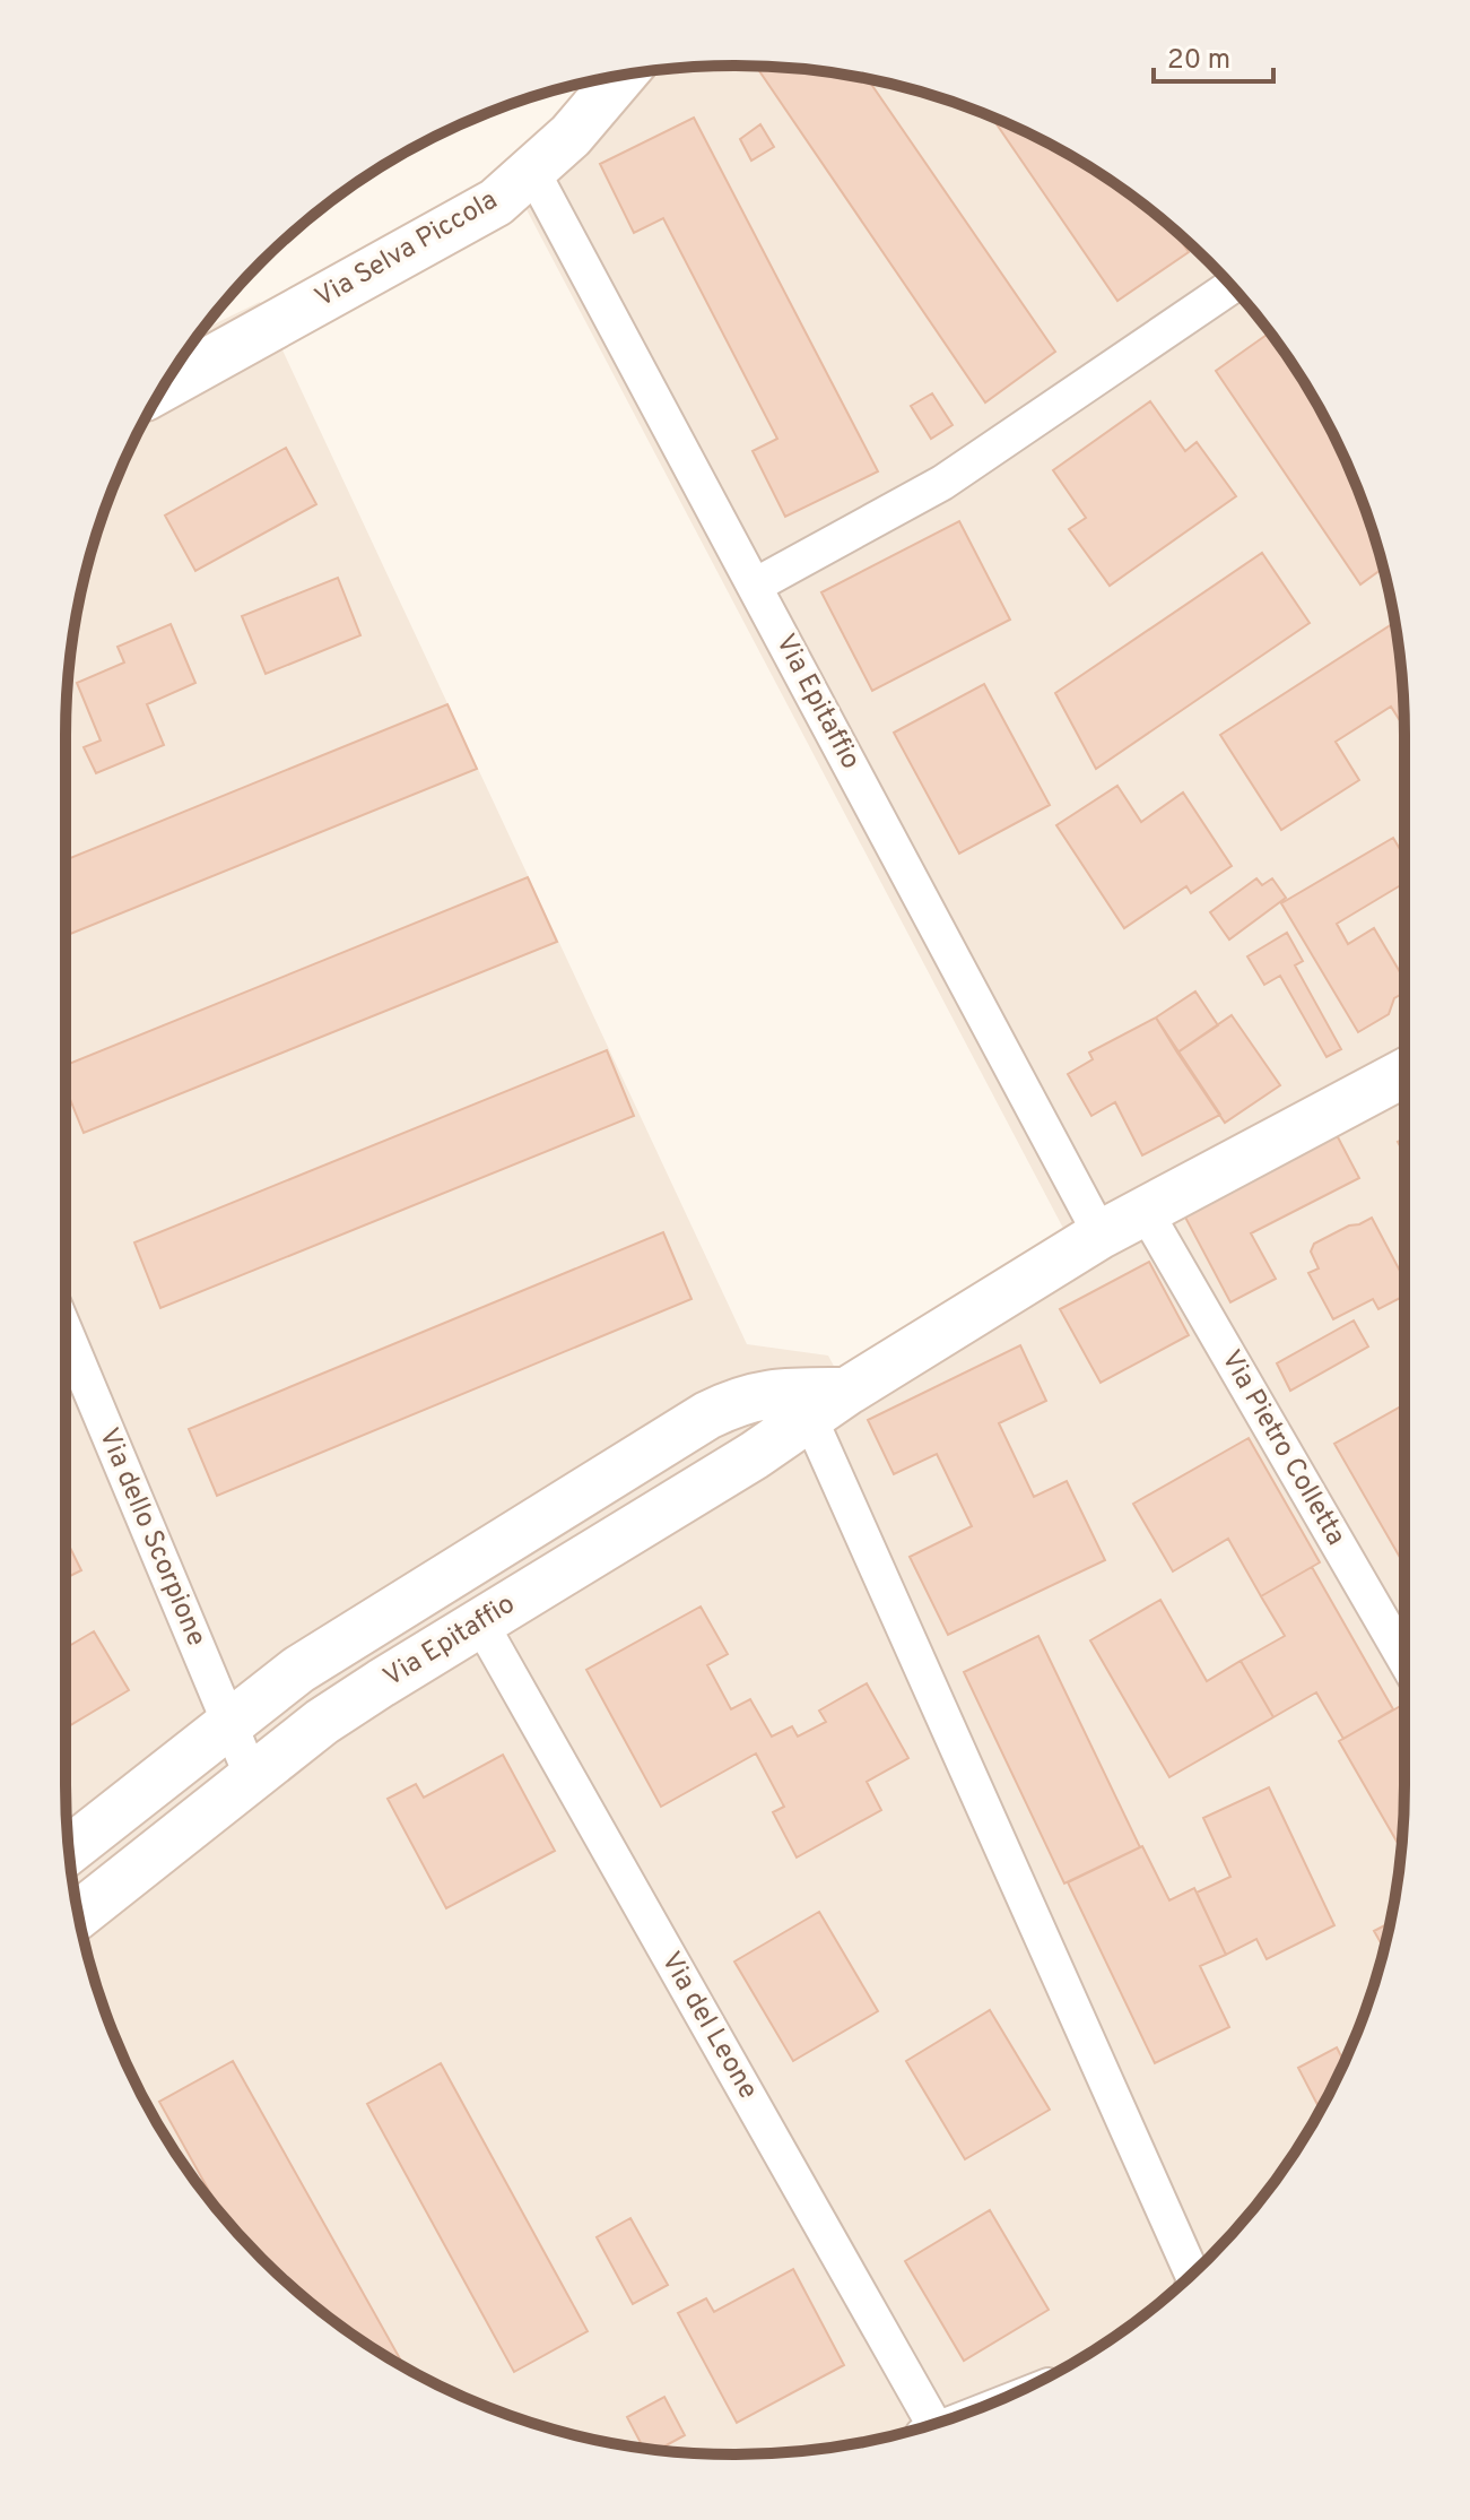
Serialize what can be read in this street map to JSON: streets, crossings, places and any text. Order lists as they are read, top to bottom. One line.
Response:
{"streets":{"street":["Via Selva Piccola","Via Epitaffio","Via Pietro Colletta","Via dello Scorpione","Via del Leone"]},"crossings":[["Via Selva Piccola","Via Epitaffio"],["Via Epitaffio","Via Pietro Colletta"],["Via Epitaffio","Via dello Scorpione"],["Via Epitaffio","Via del Leone"]],"scale_bar":"20 m"}
